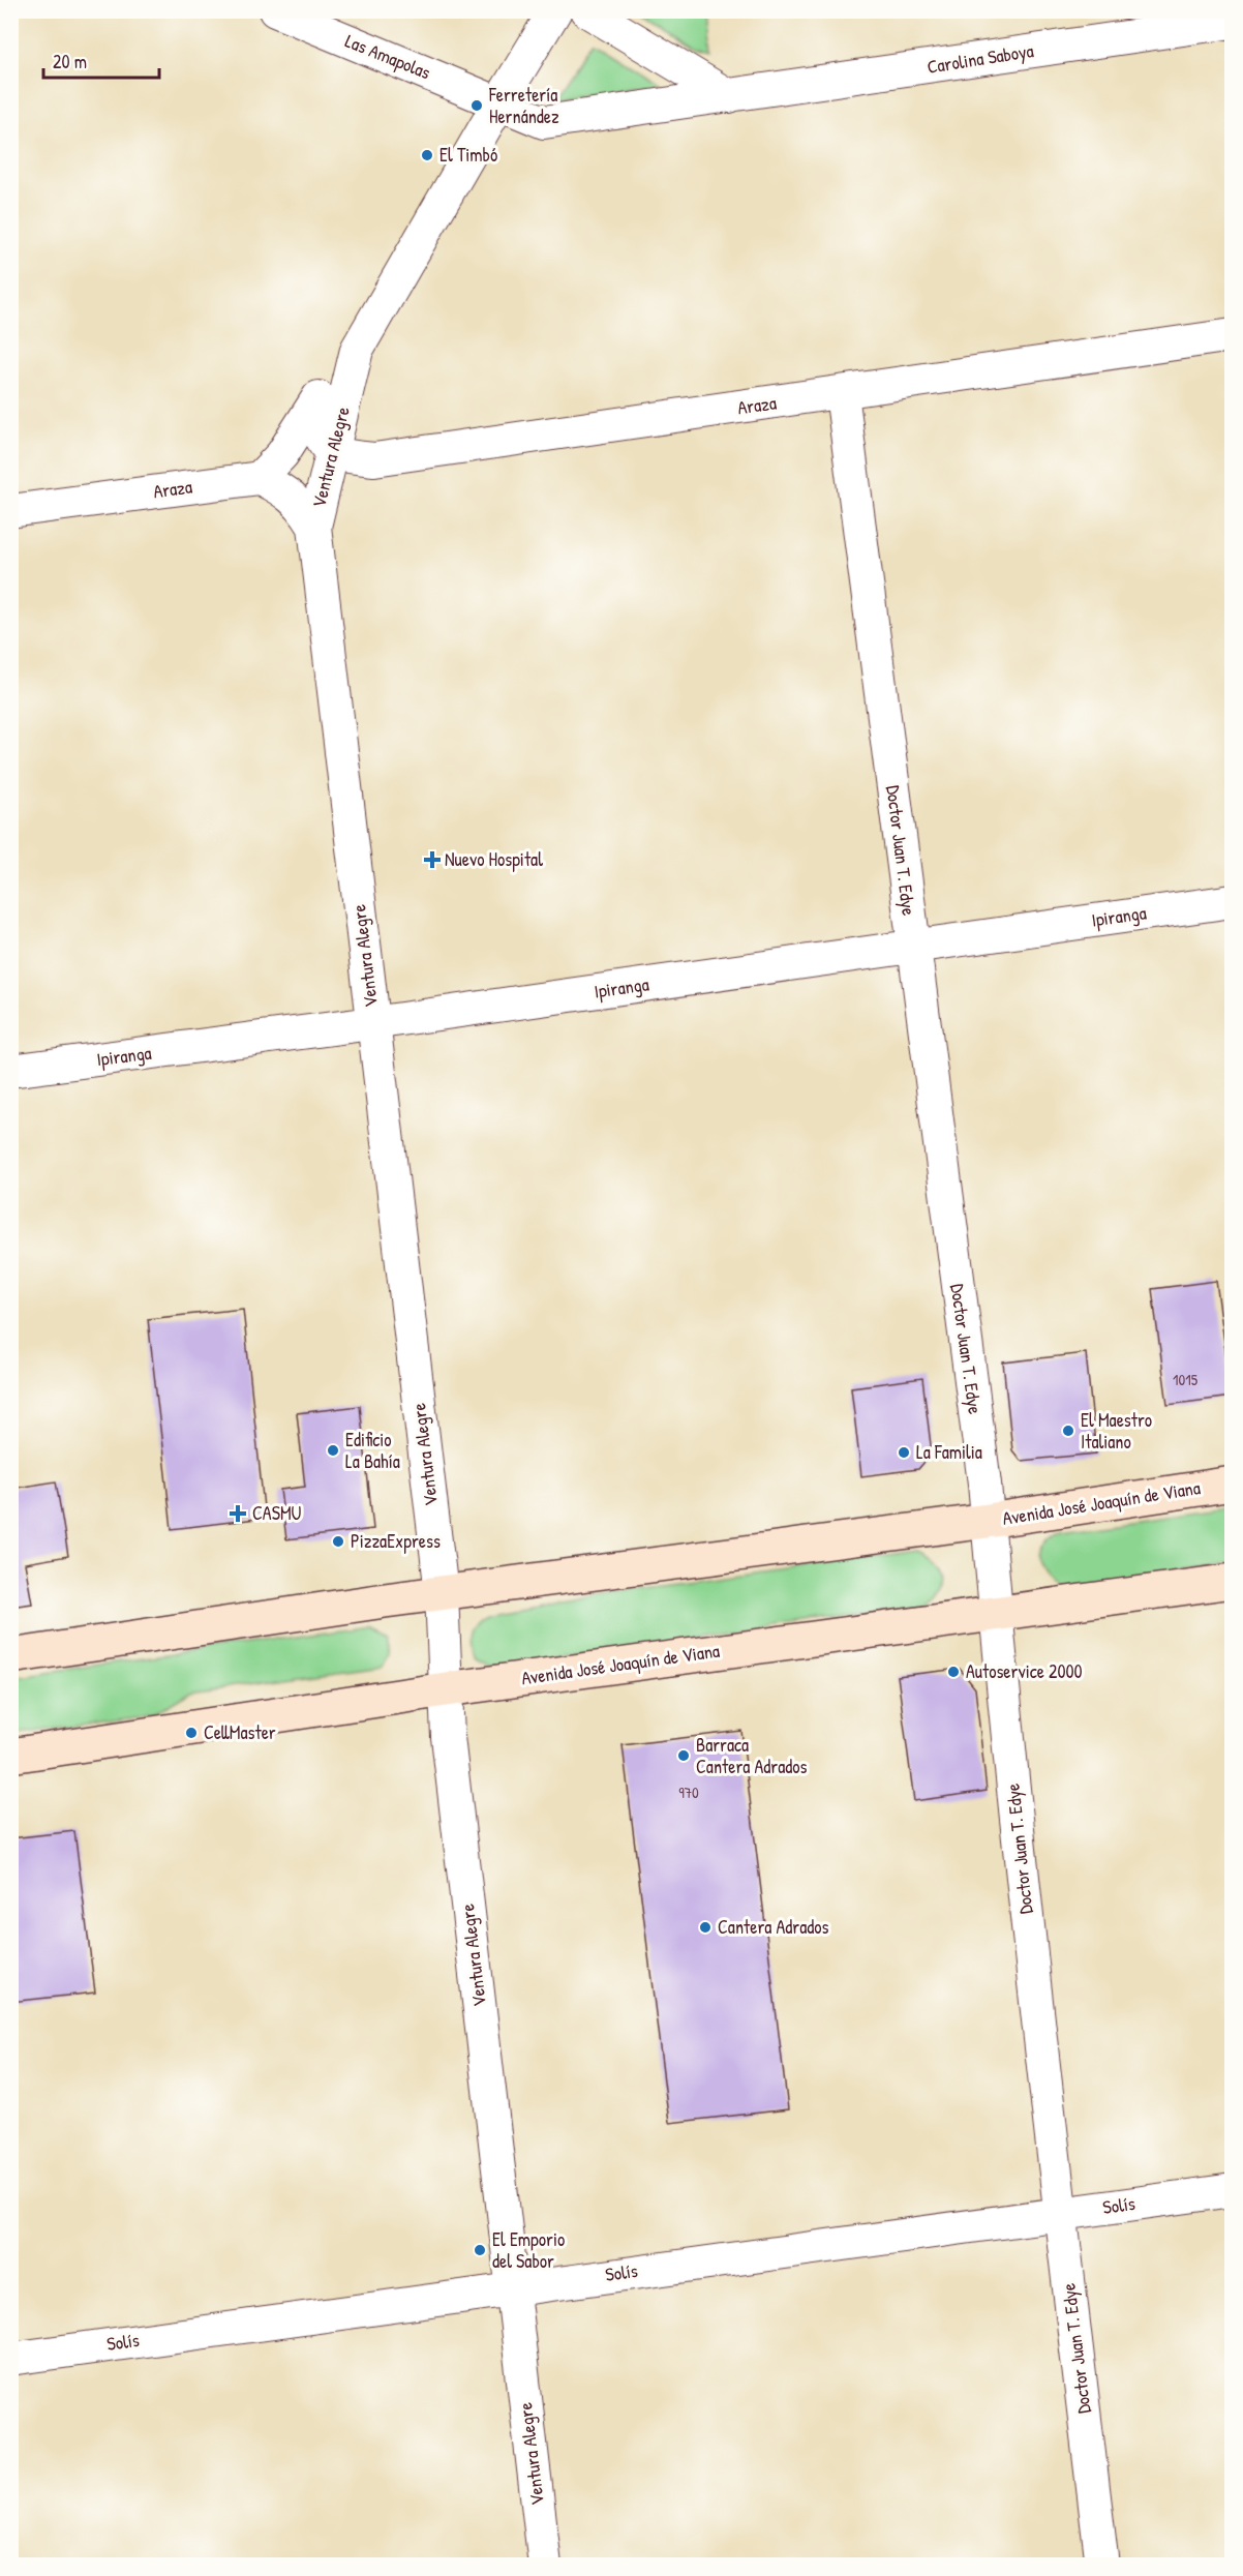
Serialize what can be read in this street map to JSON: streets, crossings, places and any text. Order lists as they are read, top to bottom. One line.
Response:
{"streets":{"main road":["Avenida José Joaquín de Viana"],"street":["Las Amapolas","Carolina Saboya","Araza","Ventura Alegre","Doctor Juan T. Edye","Ipiranga","Solís"]},"crossings":[["Las Amapolas","Carolina Saboya"],["Las Amapolas","Ventura Alegre"],["Carolina Saboya","Ventura Alegre"],["Araza","Ventura Alegre"],["Araza","Doctor Juan T. Edye"],["Ventura Alegre","Ipiranga"],["Ventura Alegre","Avenida José Joaquín de Viana"],["Ventura Alegre","Solís"],["Doctor Juan T. Edye","Ipiranga"],["Doctor Juan T. Edye","Avenida José Joaquín de Viana"],["Doctor Juan T. Edye","Solís"]],"places":{"other":["Ferretería Hernández","El Timbó","El Maestro Italiano","Edificio La Bahía","La Familia","PizzaExpress","Autoservice 2000","CellMaster","Barraca Cantera Adrados","Cantera Adrados","El Emporio del Sabor"],"health":["Nuevo Hospital","CASMU"]},"house_numbers":["1015","970"],"scale_bar":"20 m"}
